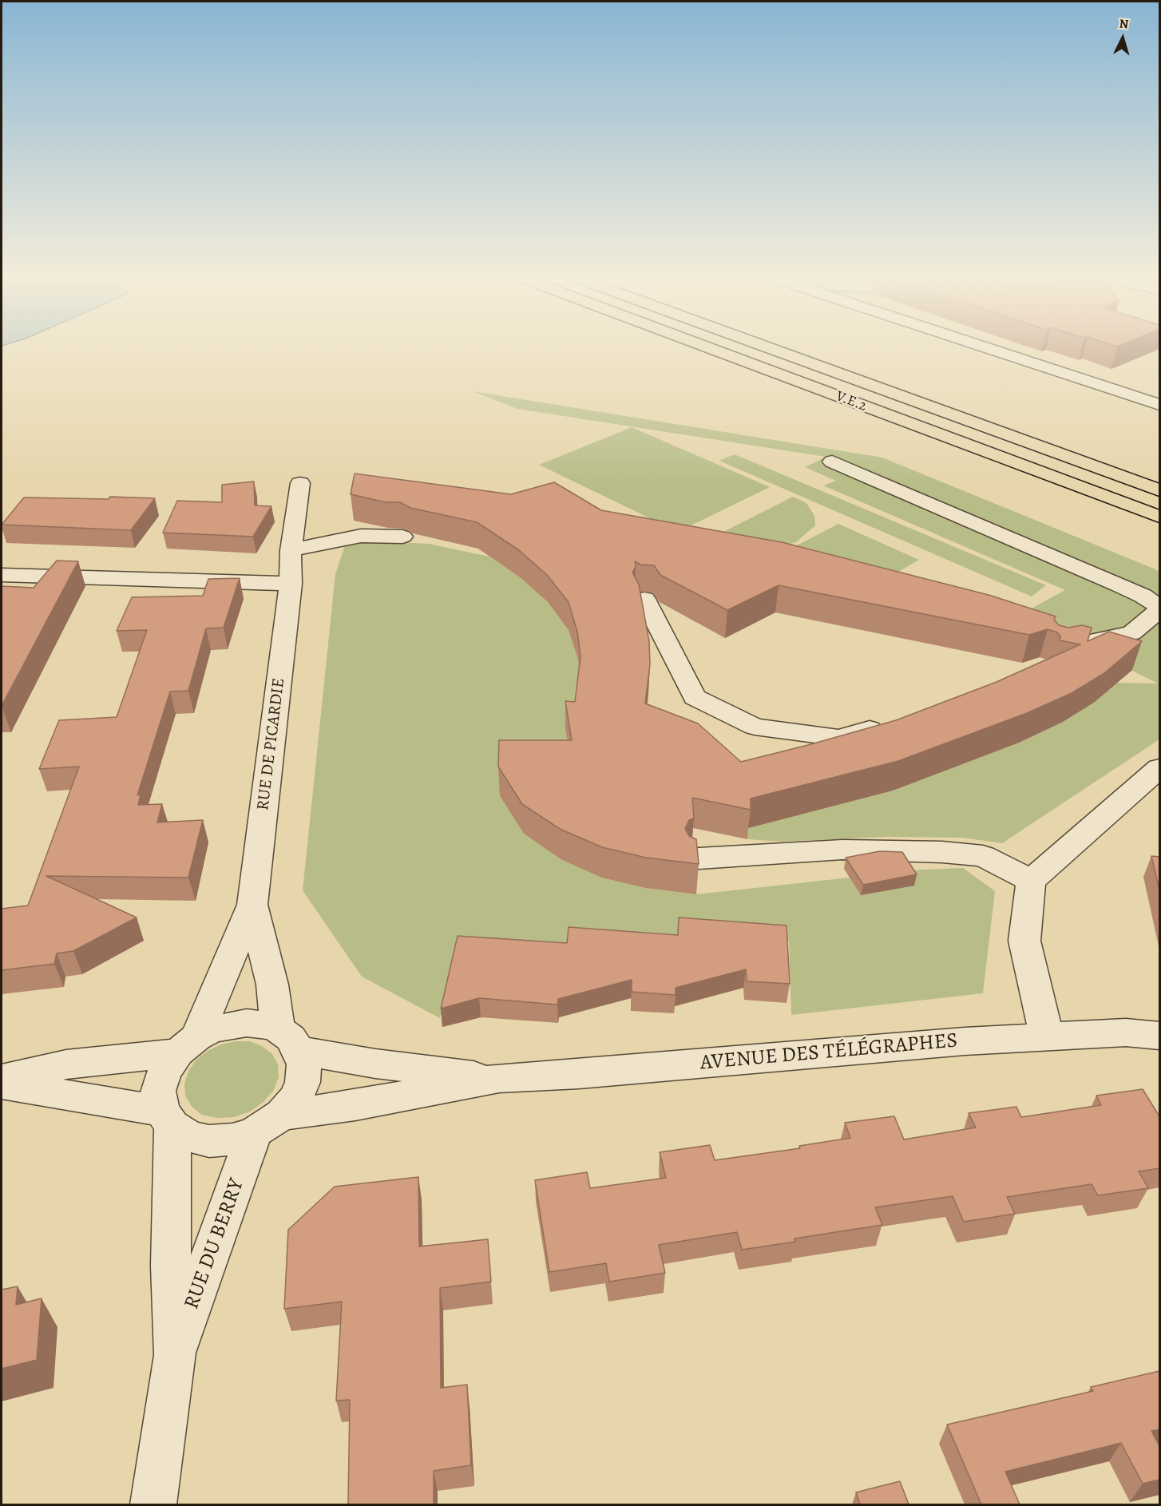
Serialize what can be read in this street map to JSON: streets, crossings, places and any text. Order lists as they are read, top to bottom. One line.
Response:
{"streets":{"highway":["V.E.2"],"street":["RUE DE PICARDIE","AVENUE DES TÉLÉGRAPHES","RUE DU BERRY"]},"crossings":[["RUE DE PICARDIE","AVENUE DES TÉLÉGRAPHES"],["RUE DE PICARDIE","RUE DU BERRY"],["AVENUE DES TÉLÉGRAPHES","RUE DU BERRY"]],"north":"top"}
